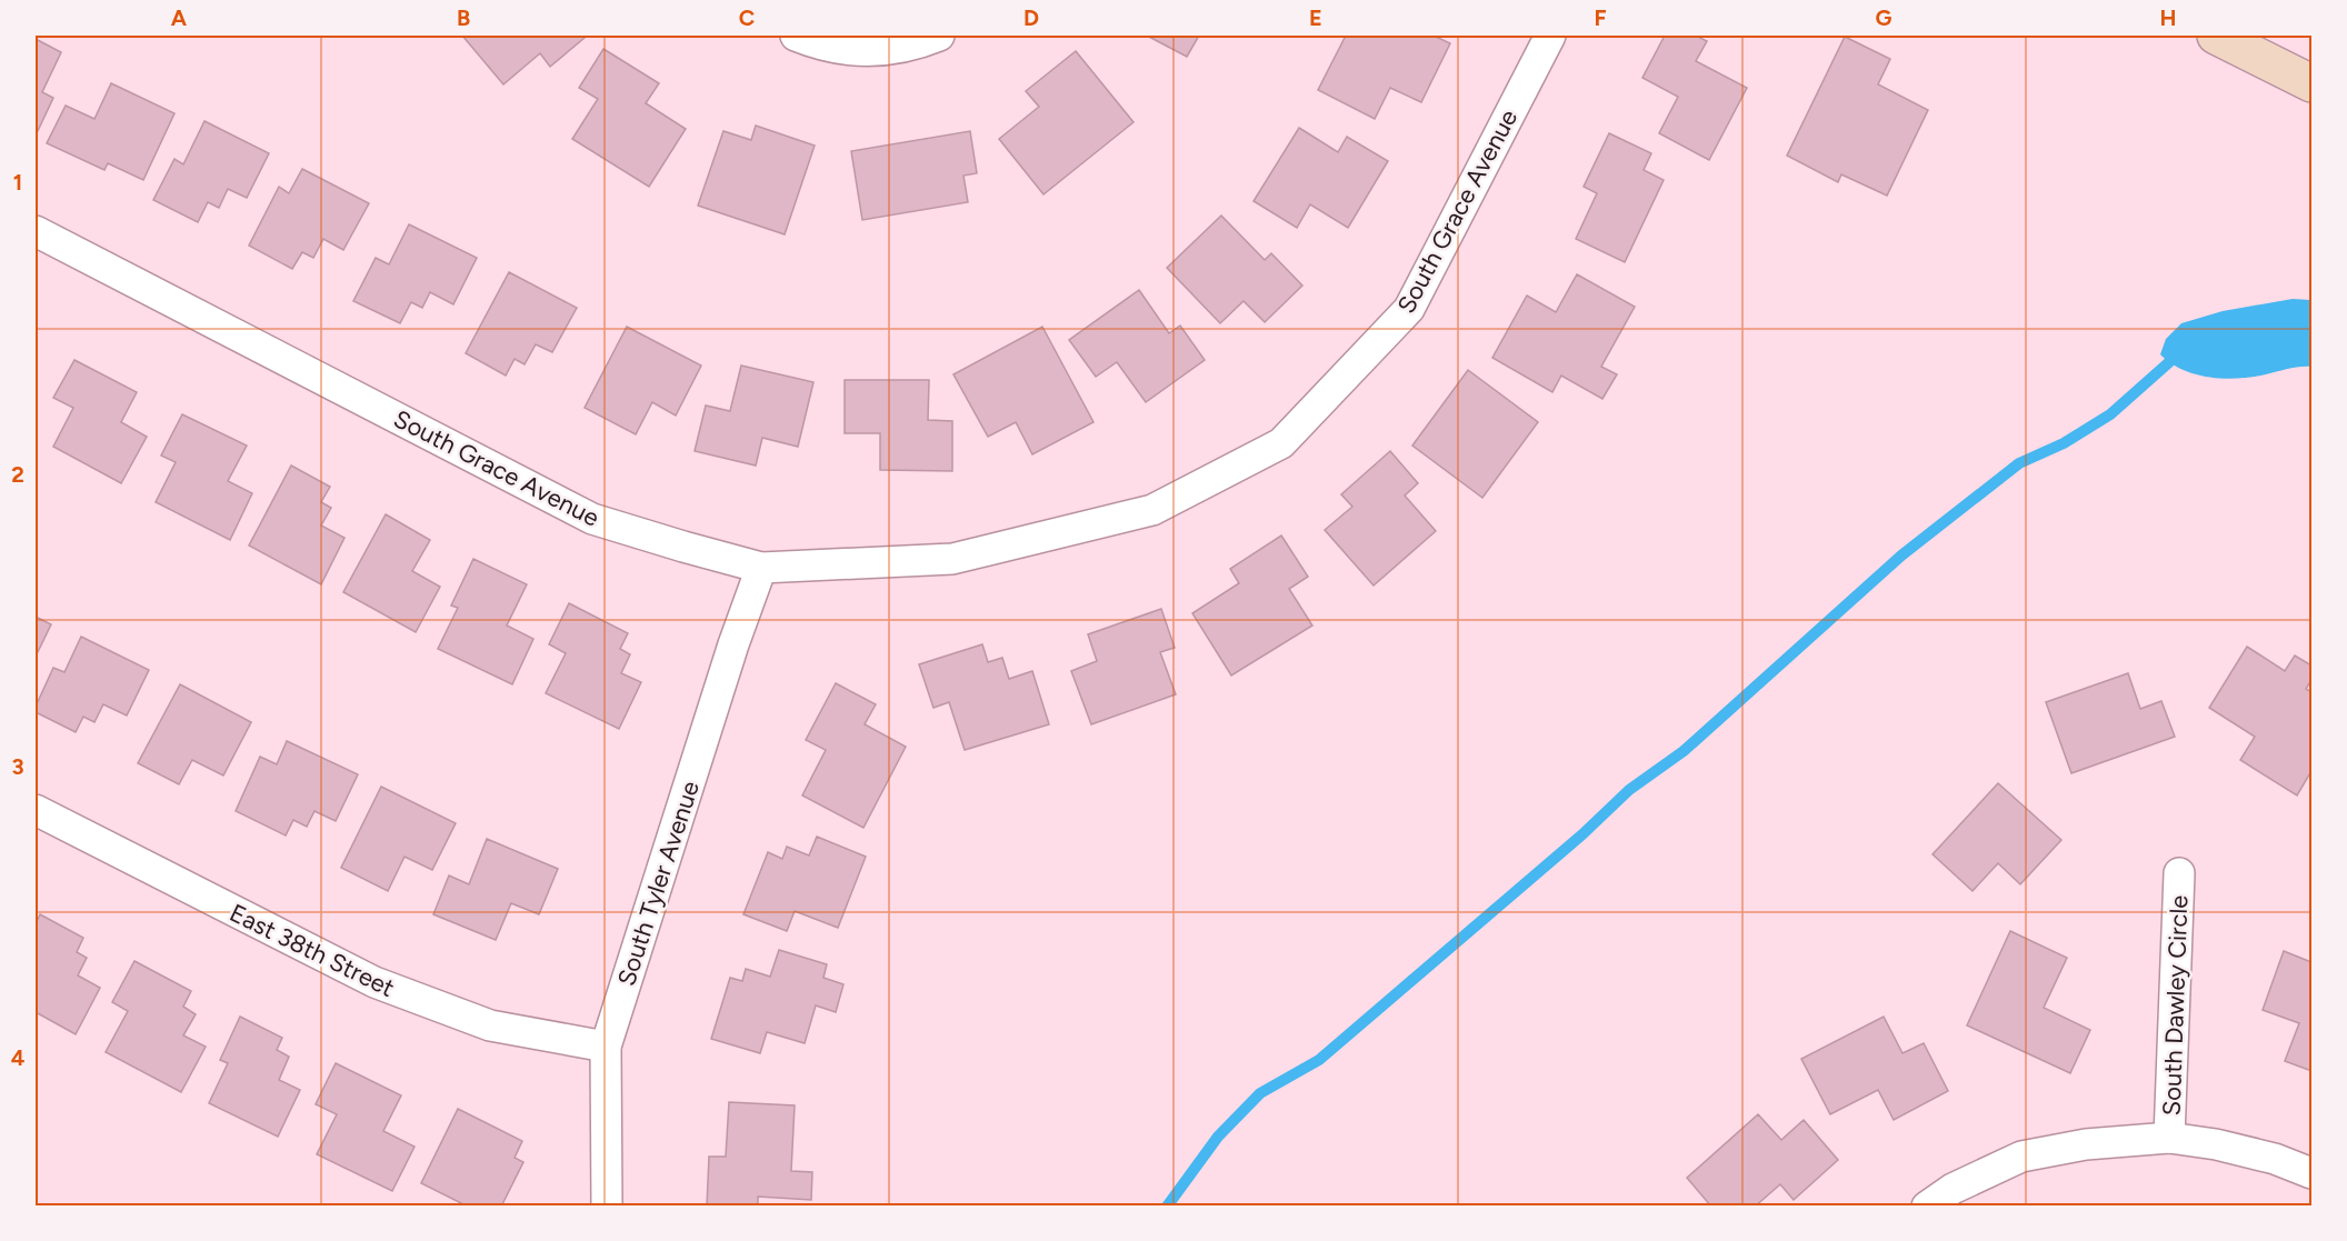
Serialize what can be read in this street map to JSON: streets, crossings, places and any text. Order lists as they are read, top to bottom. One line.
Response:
{"streets":{"street":["South Grace Avenue","South Tyler Avenue","East 38th Street","South Dawley Circle"]},"crossings":[["South Grace Avenue","South Tyler Avenue"],["South Tyler Avenue","East 38th Street"]],"grid":{"columns":["A","B","C","D","E","F","G","H"],"rows":["1","2","3","4"]}}
